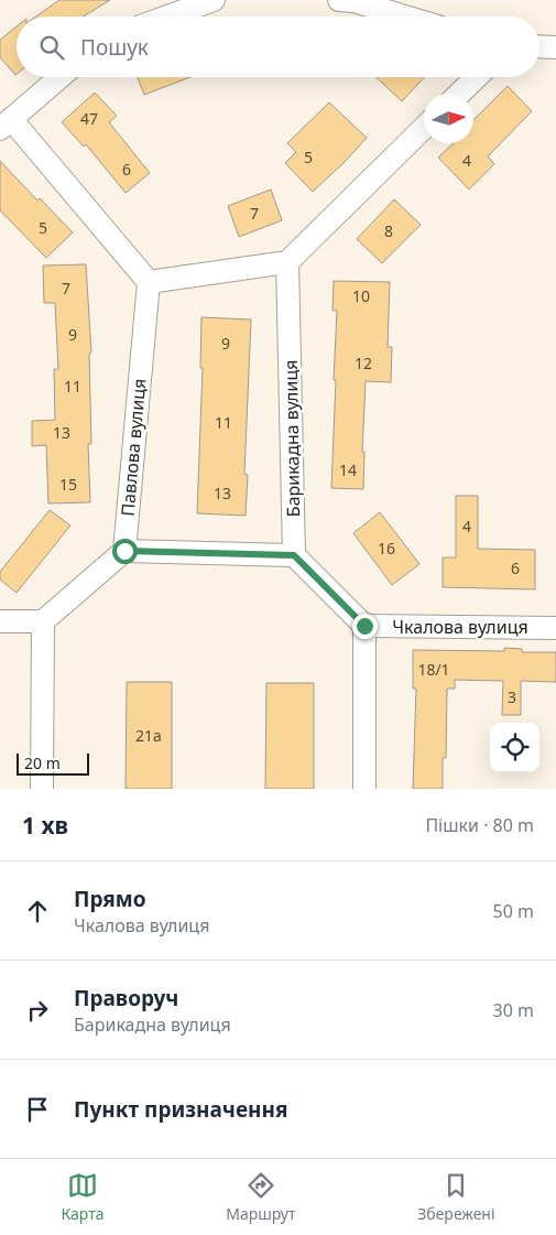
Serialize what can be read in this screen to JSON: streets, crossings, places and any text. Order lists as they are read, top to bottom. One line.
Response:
{"streets":{"street":["Барикадна вулиця","Павлова вулиця","Чкалова вулиця"]},"house_numbers":["47","5","4","6","7","5","8","7","10","9","9","12","11","11","13","14","15","13","4","16","6","18/1","3","21а"],"scale_bar":"20 m","north":"right","page":{"search":"Пошук","scale":"20 m","heading":["1 хв","Пішки · 80 m"],"list":[["Прямо","Чкалова вулиця","50 m"],["Праворуч","Барикадна вулиця","30 m"],"Пункт призначення"],"nav":["Карта","Маршрут","Збережені"]}}
